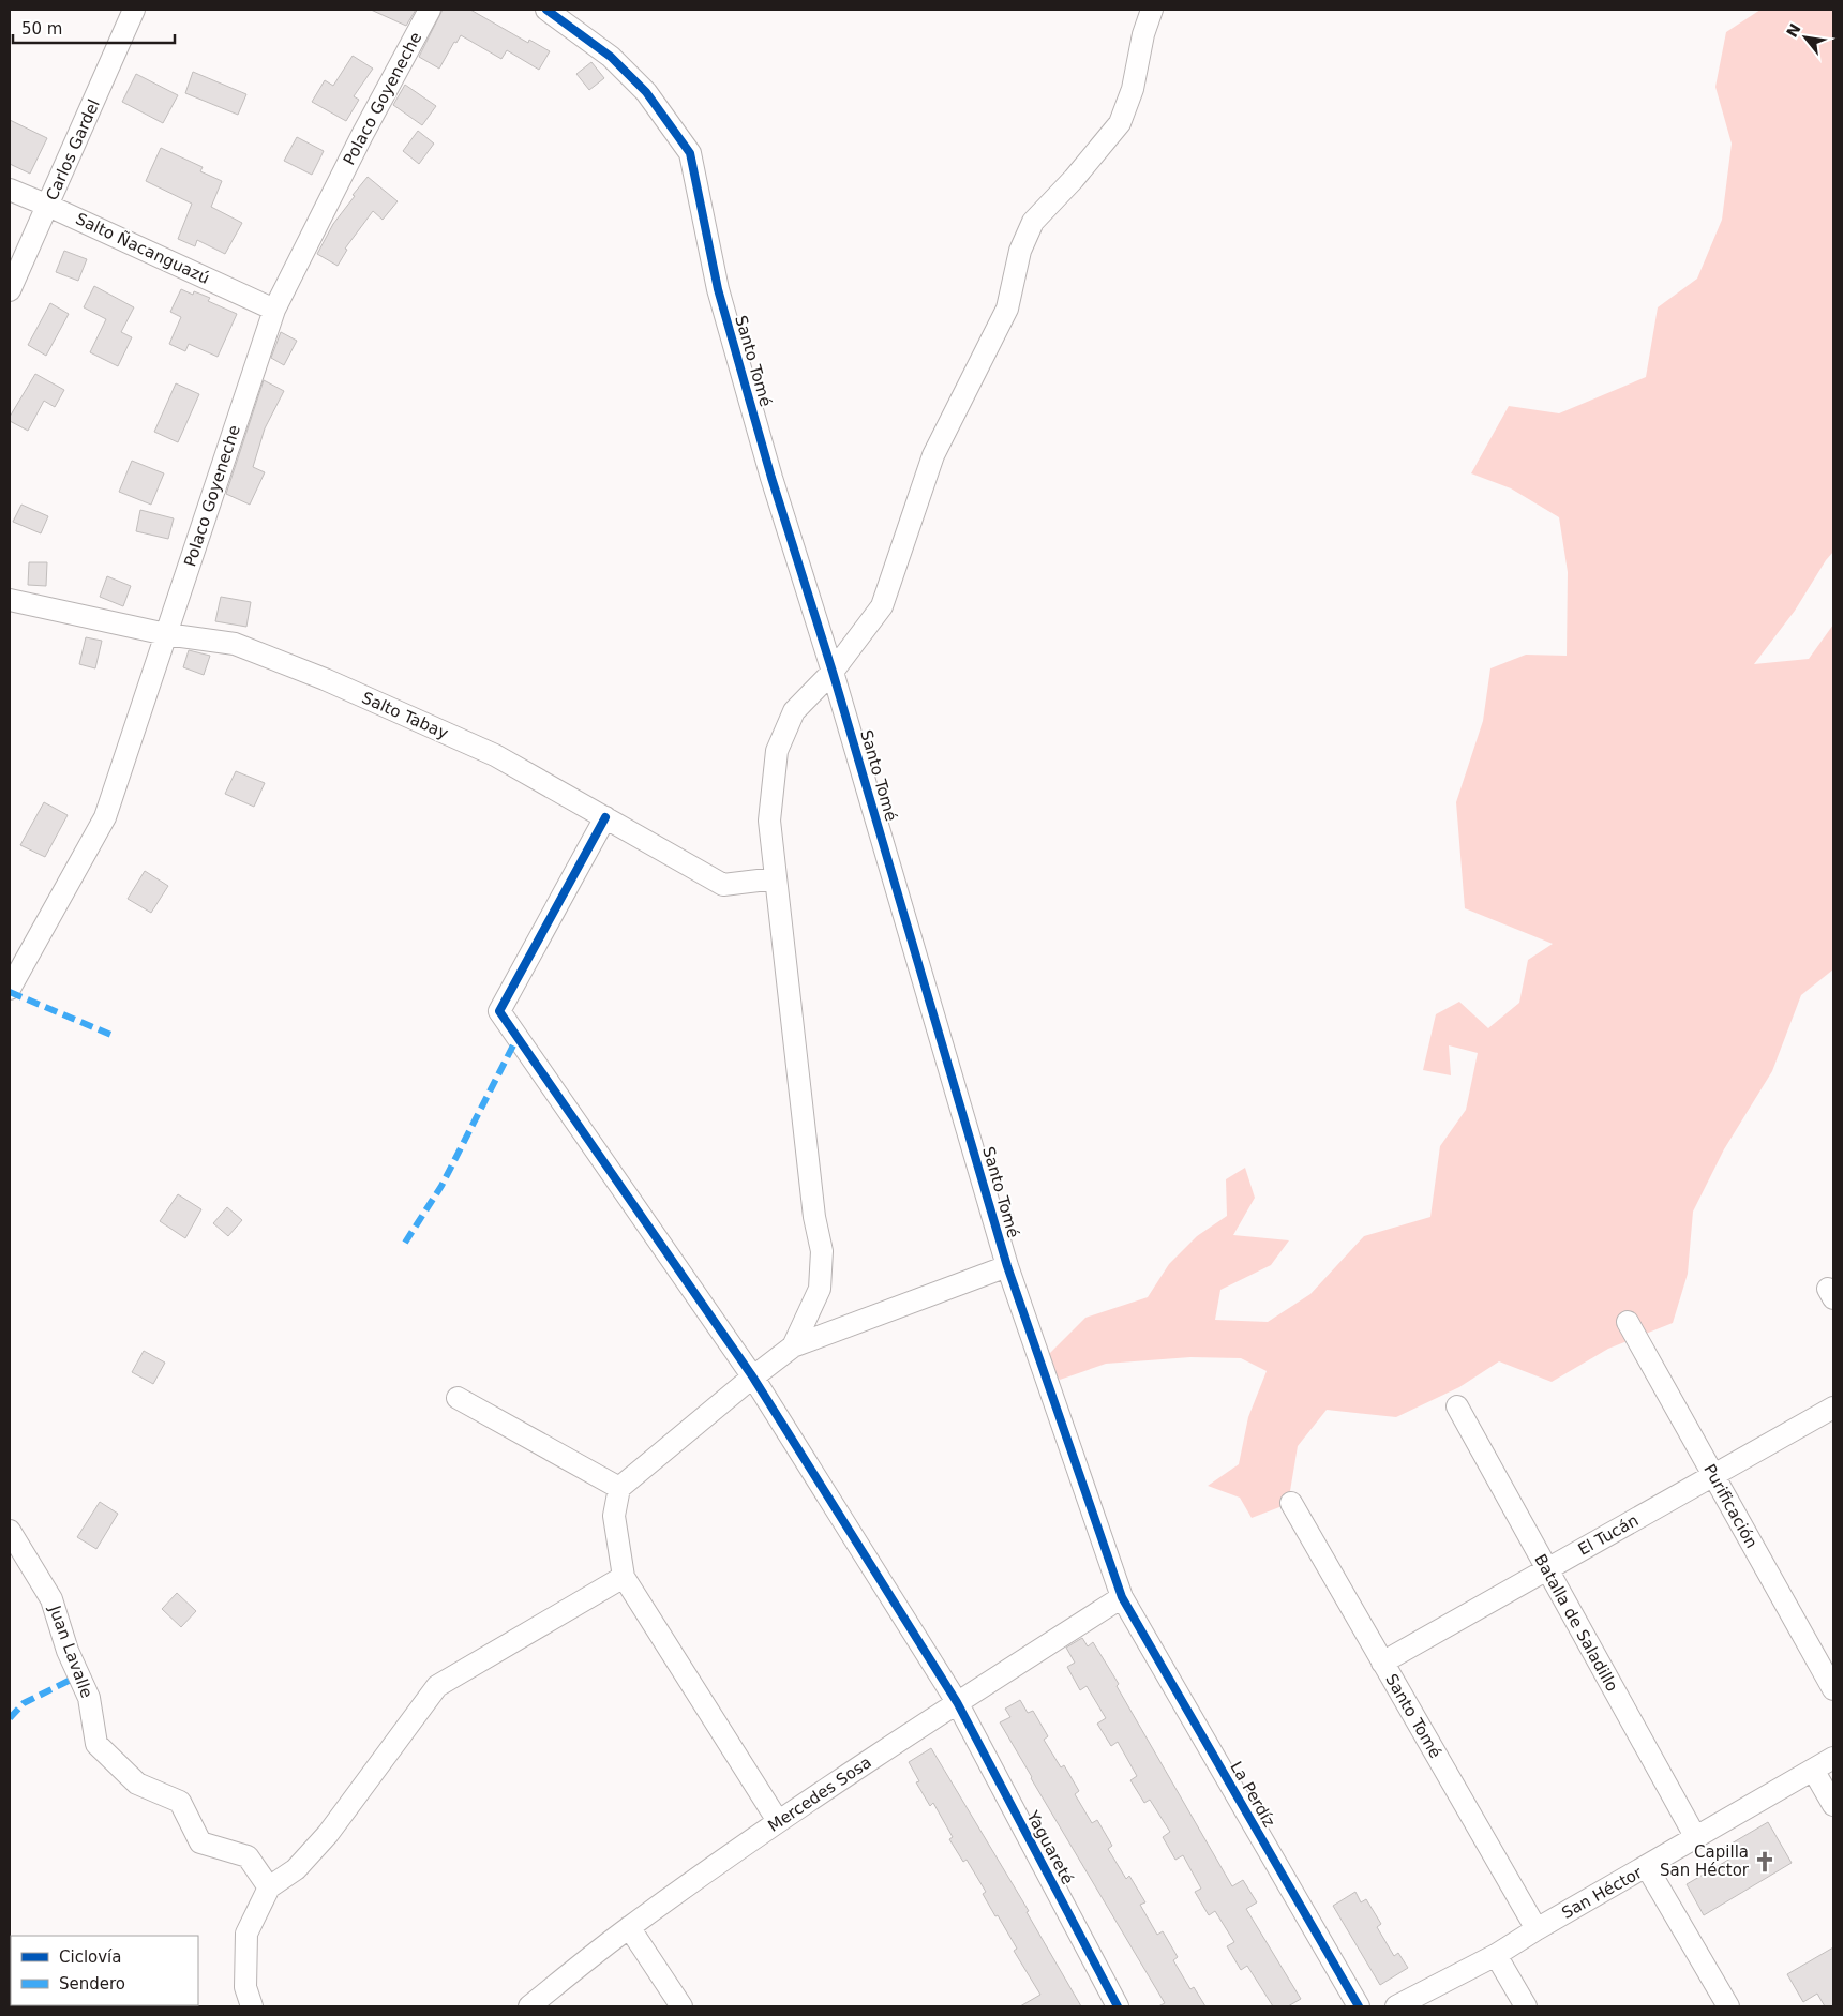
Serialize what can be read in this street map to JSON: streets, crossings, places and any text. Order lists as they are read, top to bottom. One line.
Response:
{"streets":{"street":["Polaco Goyeneche","Carlos Gardel","Salto Ñacanguazú","Santo Tomé","Salto Tabay","Purificación","El Tucán","Batalla de Saladillo","Juan Lavalle","Mercedes Sosa","La Perdíz","Yaguareté","San Héctor"]},"crossings":[["Polaco Goyeneche","Salto Ñacanguazú"],["Polaco Goyeneche","Salto Tabay"],["Carlos Gardel","Salto Ñacanguazú"],["Santo Tomé","El Tucán"],["Santo Tomé","Mercedes Sosa"],["Santo Tomé","La Perdíz"],["Santo Tomé","San Héctor"],["Salto Tabay","Yaguareté"],["Purificación","El Tucán"],["El Tucán","Batalla de Saladillo"],["Batalla de Saladillo","San Héctor"],["Mercedes Sosa","La Perdíz"],["Mercedes Sosa","Yaguareté"]],"places":{"church":["Capilla San Héctor"]},"legend":["Ciclovía","Sendero"],"scale_bar":"50 m","north":"top left"}
